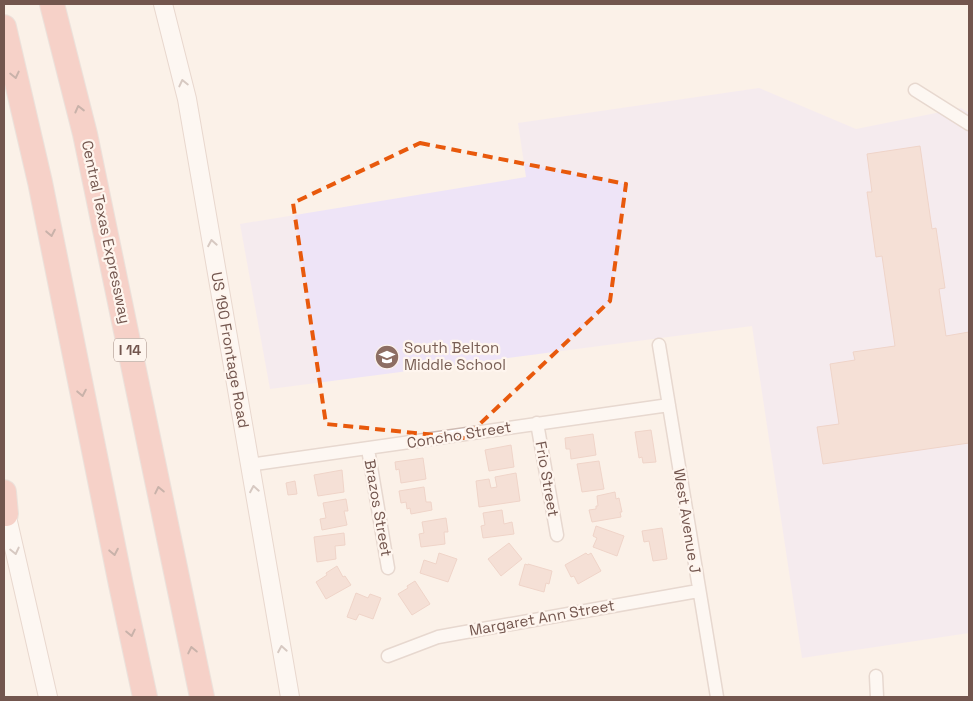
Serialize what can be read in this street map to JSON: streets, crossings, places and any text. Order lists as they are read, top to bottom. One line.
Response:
{"streets":{"highway":["Central Texas Expressway","I 14"],"main road":["US 190 Frontage Road"],"street":["Concho Street","Frio Street","Brazos Street","West Avenue J","Margaret Ann Street"]},"crossings":[["US 190 Frontage Road","Concho Street"],["Concho Street","Frio Street"],["Concho Street","Brazos Street"],["Concho Street","West Avenue J"],["West Avenue J","Margaret Ann Street"]],"one_way":["US 190 Frontage Road"],"places":{"school or university":["South Belton Middle School"]}}
